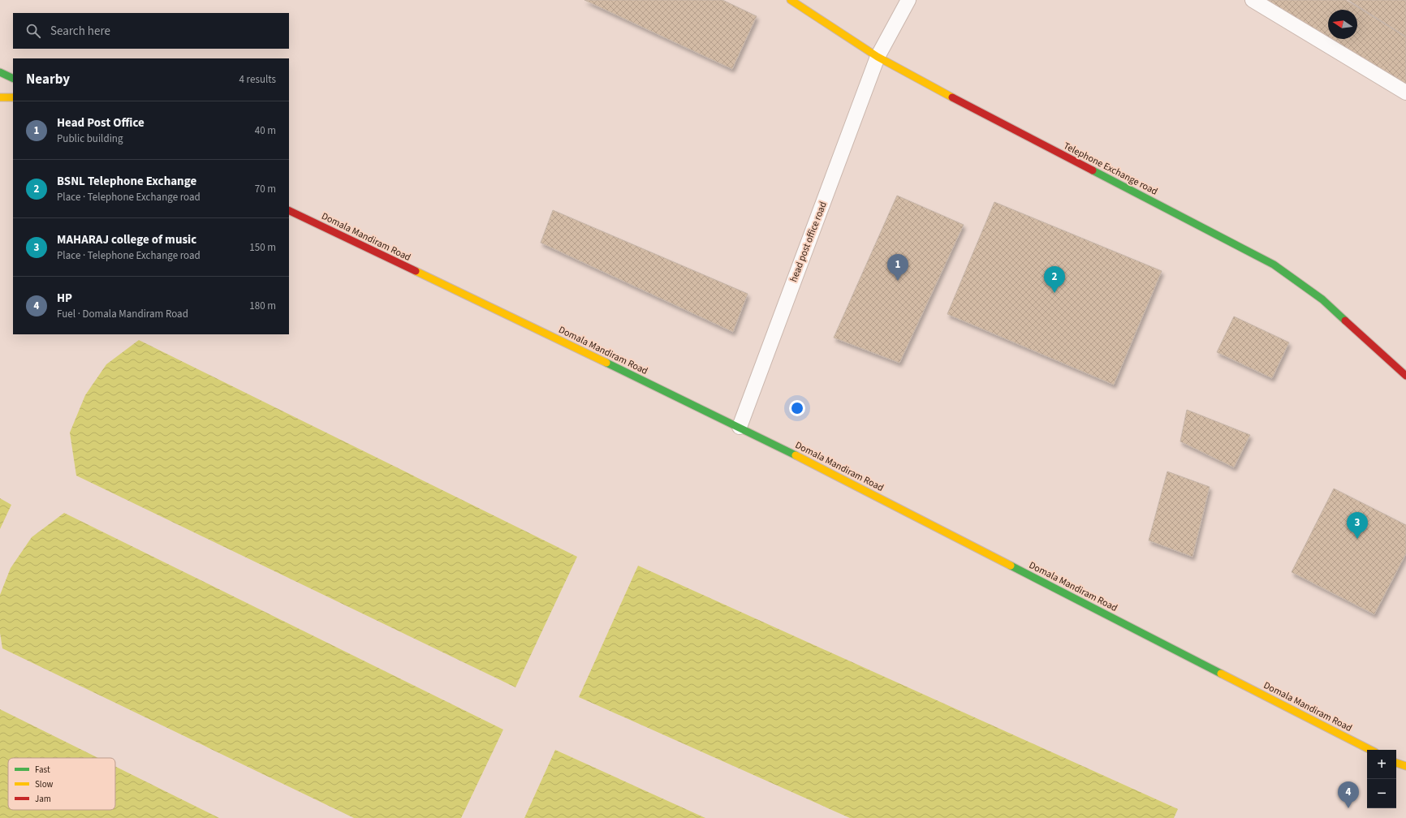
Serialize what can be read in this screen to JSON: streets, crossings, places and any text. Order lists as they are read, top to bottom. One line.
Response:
{"streets":{"street":["Telephone Exchange road","Domala Mandiram Road"],"lane":["head post office road"]},"crossings":[["Telephone Exchange road","head post office road"],["Domala Mandiram Road","head post office road"]],"legend":["Fast","Slow","Jam"],"north":"left","page":{"search":"Search here","heading":["Nearby","4 results"],"list":[{"mark":"1","name":"Head Post Office","note":"Public building","value":"40 m"},{"mark":"2","name":"BSNL Telephone Exchange","note":"Place · Telephone Exchange road","value":"70 m"},{"mark":"3","name":"MAHARAJ college of music","note":"Place · Telephone Exchange road","value":"150 m"},{"mark":"4","name":"HP","note":"Fuel · Domala Mandiram Road","value":"180 m"}],"pins":["1","2","3","4"],"map_buttons":["+","−"]}}
